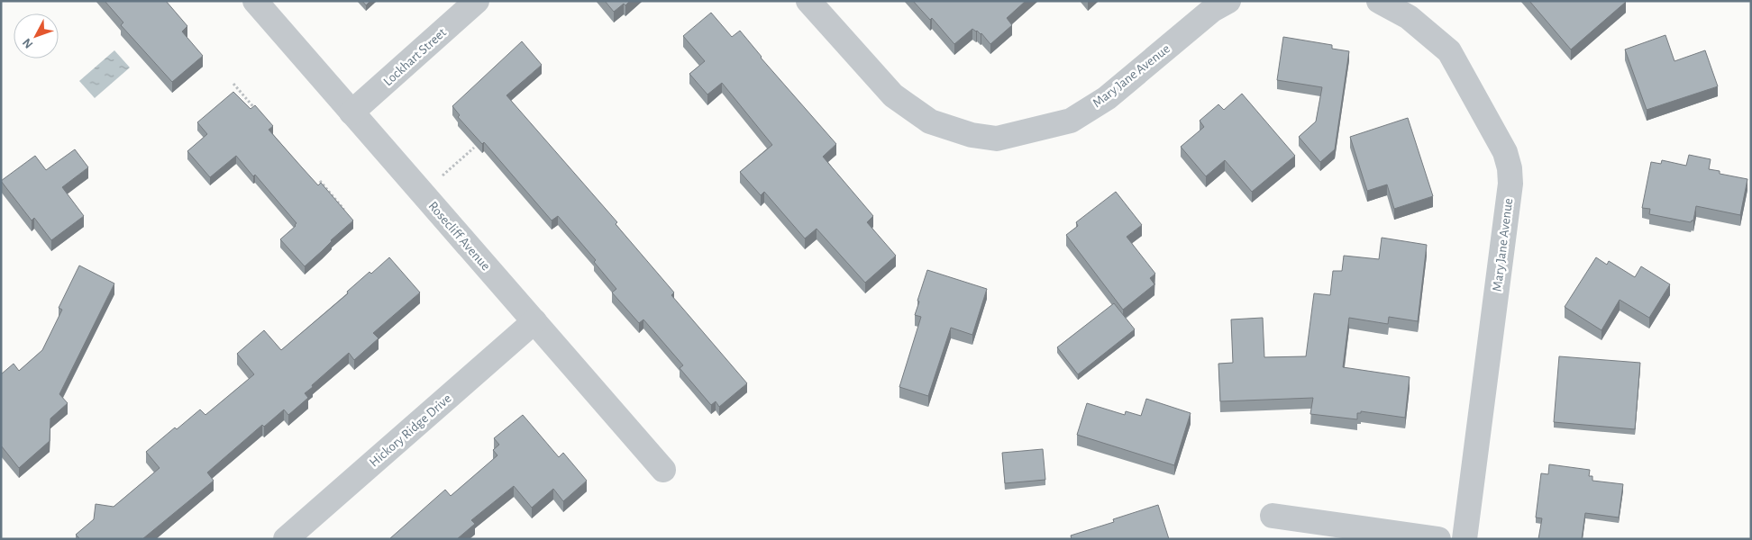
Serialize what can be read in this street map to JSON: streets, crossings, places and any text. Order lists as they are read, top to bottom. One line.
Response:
{"streets":{"street":["Lockhart Street","Mary Jane Avenue","Rosecliff Avenue","Hickory Ridge Drive"]},"crossings":[["Lockhart Street","Rosecliff Avenue"],["Rosecliff Avenue","Hickory Ridge Drive"]],"north":"bottom left"}
